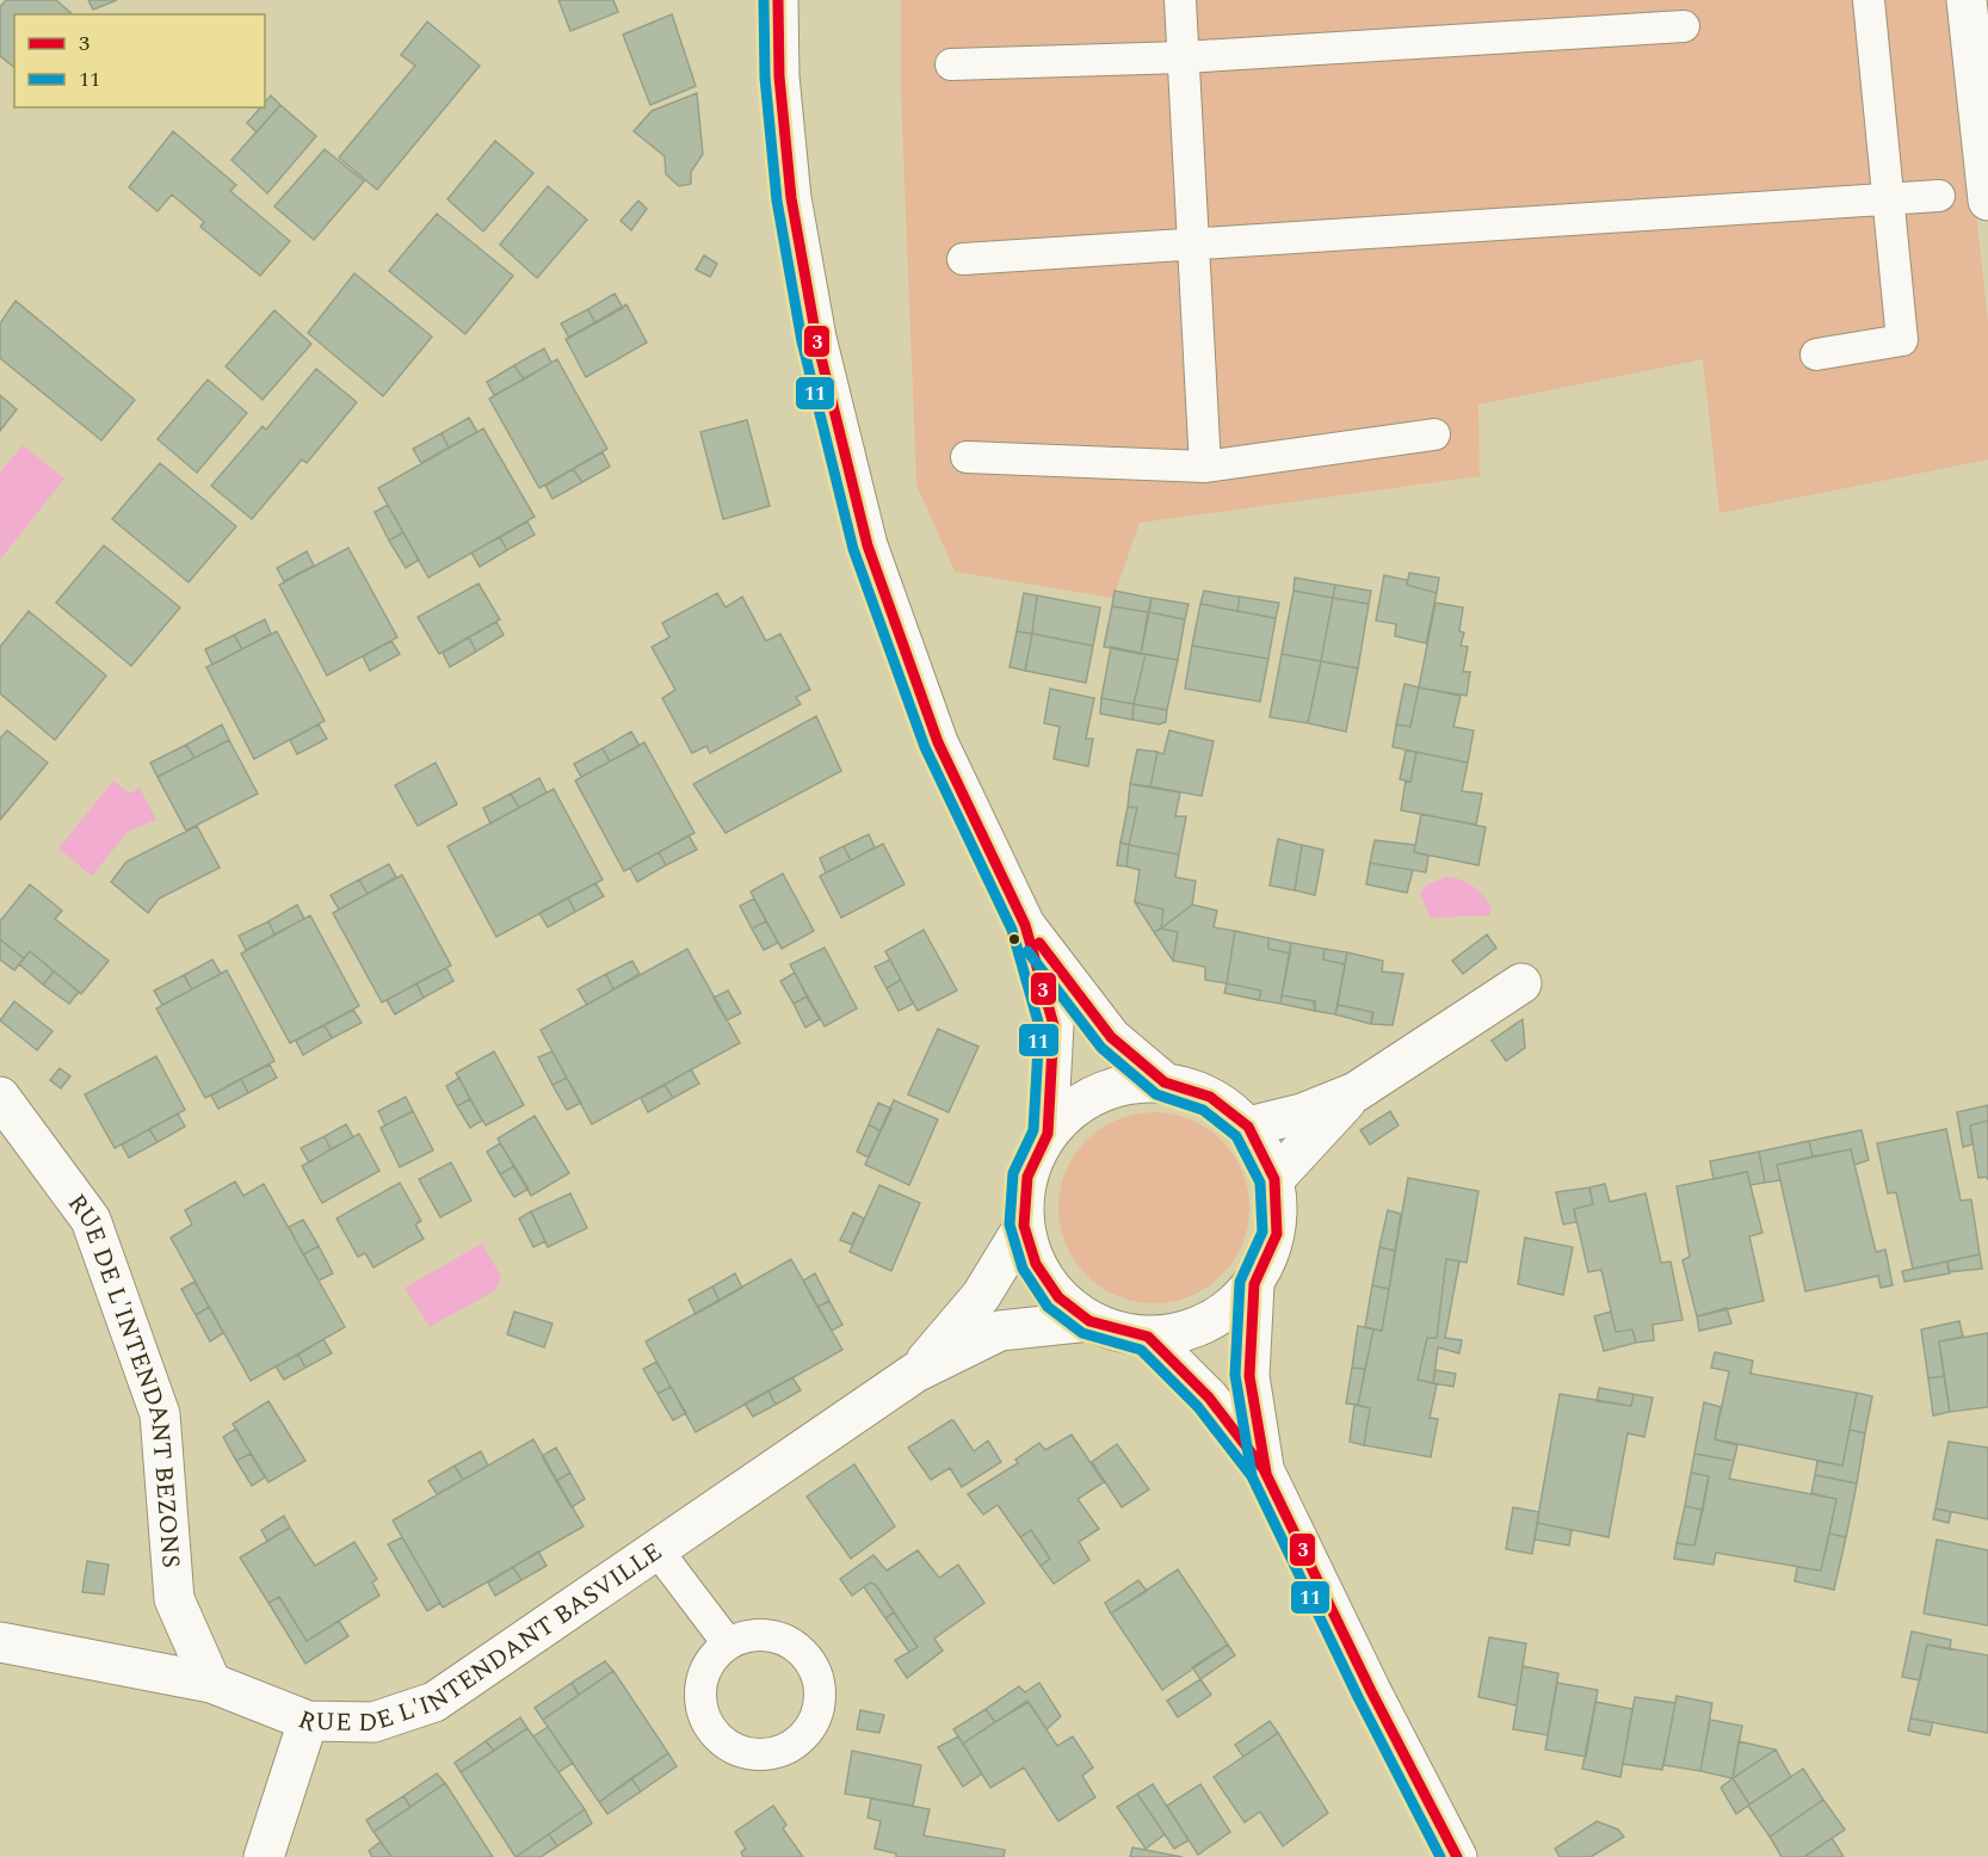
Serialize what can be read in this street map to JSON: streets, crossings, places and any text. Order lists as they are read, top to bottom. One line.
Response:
{"streets":{"street":["RUE DE L'INTENDANT BEZONS","RUE DE L'INTENDANT BASVILLE"]},"crossings":[["RUE DE L'INTENDANT BEZONS","RUE DE L'INTENDANT BASVILLE"]],"lines":["transit line 3","transit line 11"],"legend":["3","11"]}
